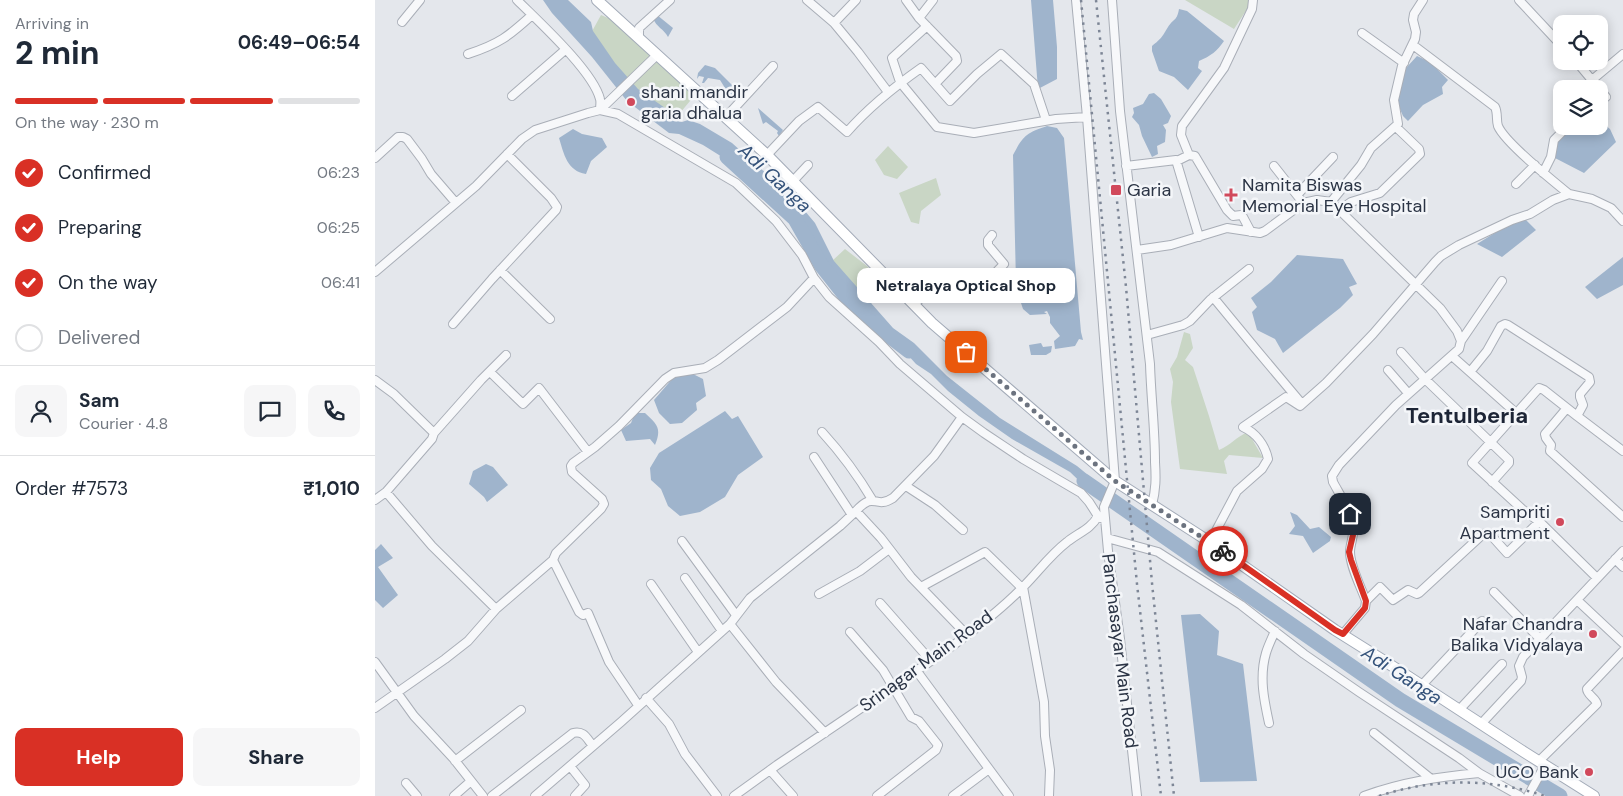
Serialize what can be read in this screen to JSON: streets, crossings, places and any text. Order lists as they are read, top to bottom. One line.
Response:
{"streets":{"street":["Panchasayar Main Road","Srinagar Main Road"]},"crossings":[["Panchasayar Main Road","Srinagar Main Road"]],"districts":["Tentulberia"],"water":["Adi Ganga"],"places":{"other":["shani mandir garia dhalua","Netralaya Optical Shop","Sampriti Apartment","Nafar Chandra Balika Vidyalaya","UCO Bank"],"transit":["Garia"],"health":["Namita Biswas Memorial Eye Hospital"]},"page":{"heading":["2 min","Arriving in","06:49–06:54"],"panel":["Sam","Courier · 4.8","Order #7573","₹1,010"],"bar":"On the way · 230 m","list":[["Confirmed","06:23"],["Preparing","06:25"],["On the way","06:41"],"Delivered"],"bubble":"Netralaya Optical Shop","buttons":["Help","Share"]}}
